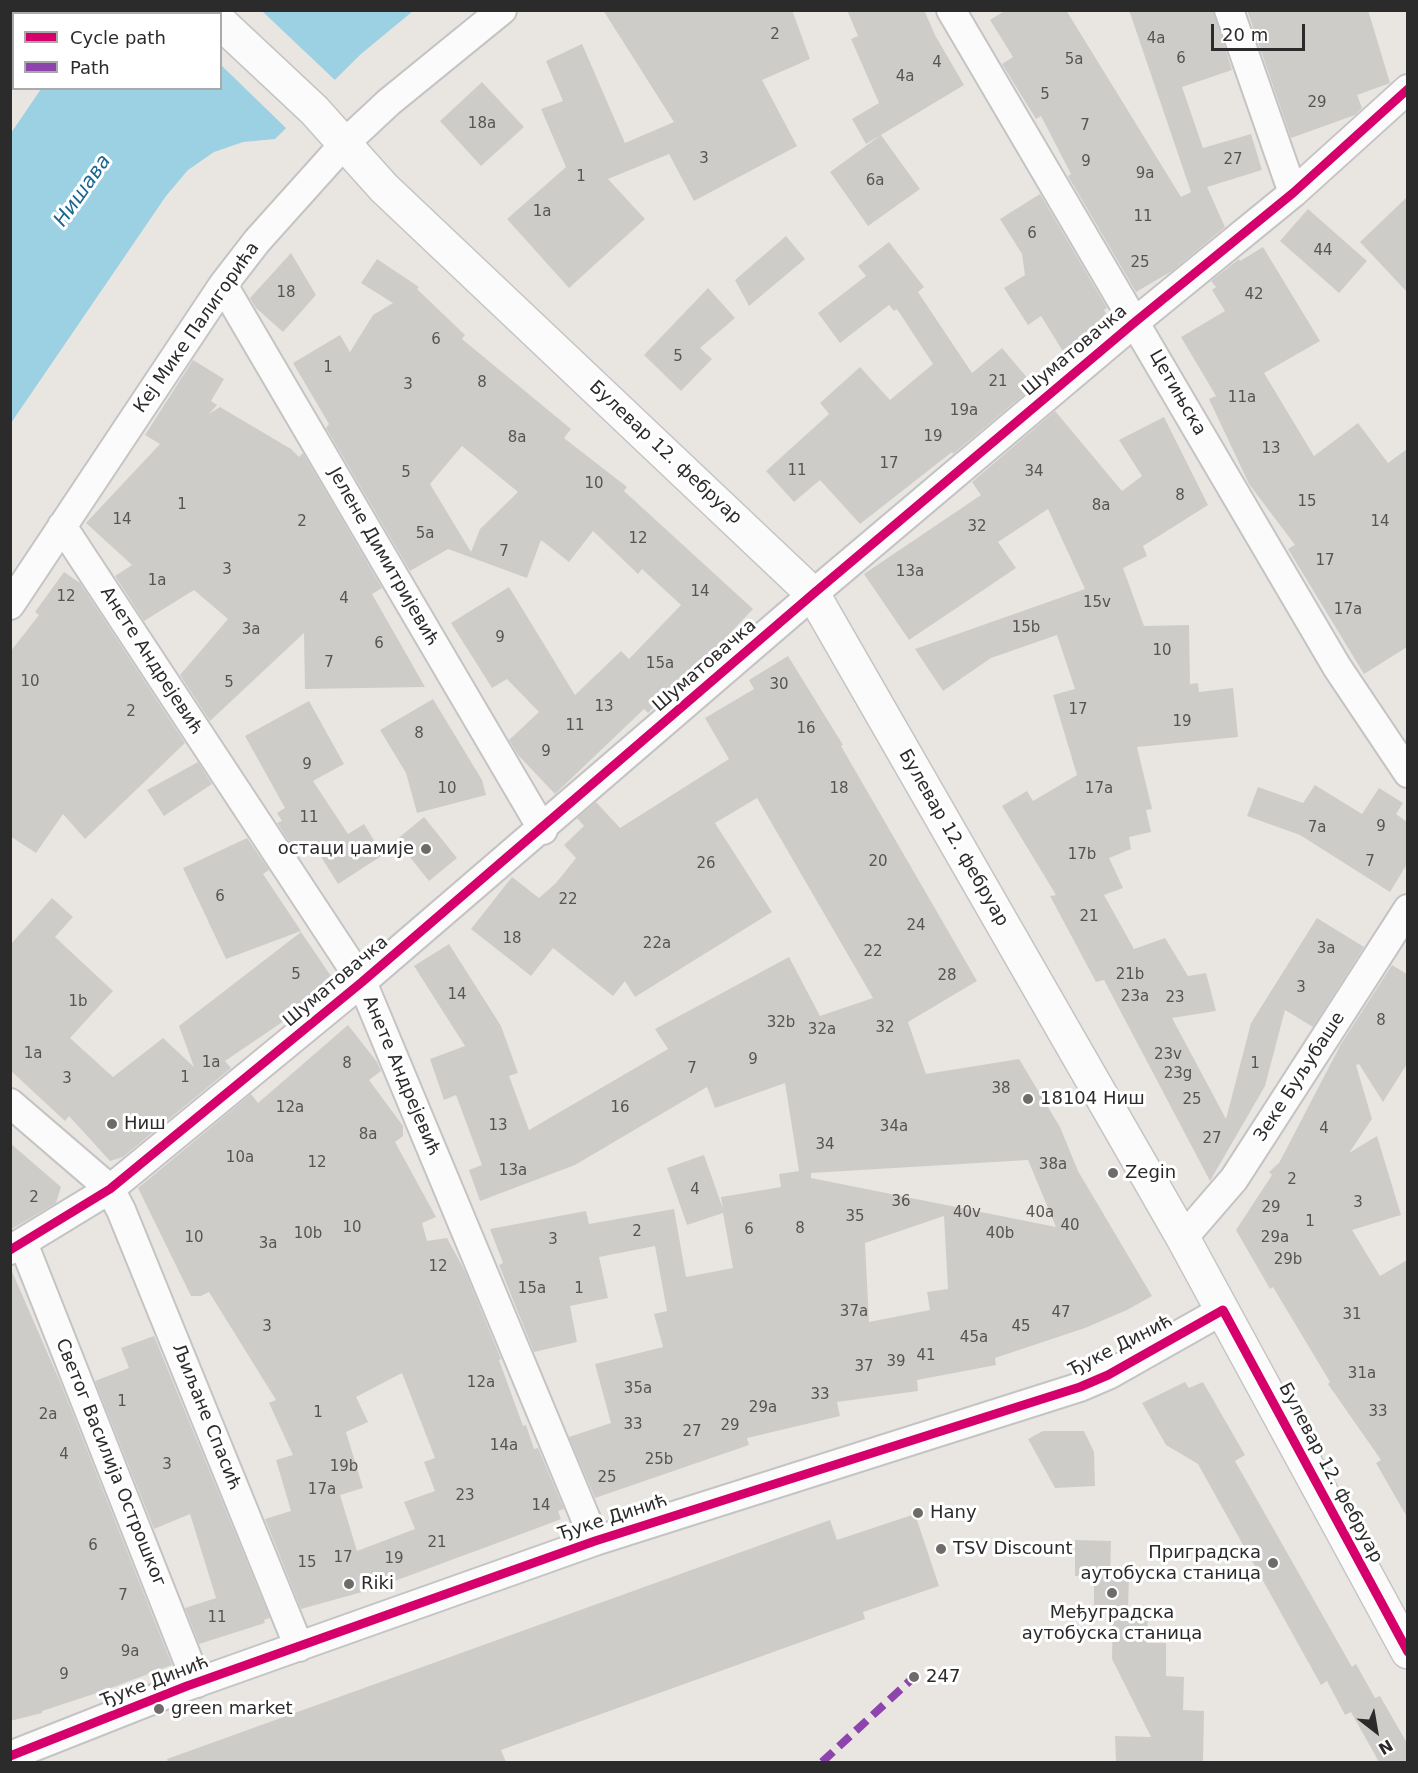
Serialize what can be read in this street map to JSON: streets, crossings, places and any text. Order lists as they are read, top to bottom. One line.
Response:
{"streets":{"main road":["Булевар 12. фебруар"],"street":["Кеј Мике Палигорића","Шуматовачка","Цетињска","Јелене Димитријевић","Анете Андрејевић","Зеке Буљубаше","Ђуке Динић","Љиљане Спасић","Светог Василија Острошког"]},"crossings":[["Кеј Мике Палигорића","Булевар 12. фебруар"],["Кеј Мике Палигорића","Јелене Димитријевић"],["Кеј Мике Палигорића","Анете Андрејевић"],["Шуматовачка","Цетињска"],["Шуматовачка","Булевар 12. фебруар"],["Шуматовачка","Јелене Димитријевић"],["Шуматовачка","Анете Андрејевић"],["Шуматовачка","Љиљане Спасић"],["Шуматовачка","Светог Василија Острошког"],["Булевар 12. фебруар","Зеке Буљубаше"],["Булевар 12. фебруар","Ђуке Динић"],["Анете Андрејевић","Ђуке Динић"],["Ђуке Динић","Љиљане Спасић"],["Ђуке Динић","Светог Василија Острошког"]],"water":["Нишава"],"places":["остаци џамије","18104 Ниш","Ниш","Zegin","Hany","TSV Discount","Приградска аутобуска станица","Riki","Међуградска аутобуска станица","247","green market"],"house_numbers":["2","4a","6","5a","4","4a","5","29","18a","7","3","27","9","9a","1","6a","1a","11","6","44","25","18","42","6","5","1","21","8","3","11a","19a","19","8a","13","17","11","34","5","10","8","15","1","8a","14","2","14","32","5a","12","7","17","3","13a","1a","14","12","4","15v","17a","15b","3a","9","6","10","7","15a","10","5","30","13","17","2","19","11","16","8","9","9","10","18","17a","11","9","7a","17b","20","7","26","6","22","21","24","18","22a","3a","22","5","21b","28","3","14","23a","23","1b","8","32b","32","32a","1a","23v","9","1a","8","1","7","23g","1","3","38","25","12a","16","13","34a","4","8a","27","34","10a","12","38a","13a","2","4","2","36","3","29","40v","40a","35","1","40","10","8","6","2","10b","40b","10","29a","3","3a","29b","12","15a","1","37a","47","31","3","45","45a","41","39","37","31a","12a","35a","33","1","29a","33","1","2a","33","29","27","14a","4","25b","3","19b","25","17a","23","14","21","6","17","19","15","7","11","9a","9"],"legend":["Cycle path","Path"],"scale_bar":"20 m","north":"bottom right"}
